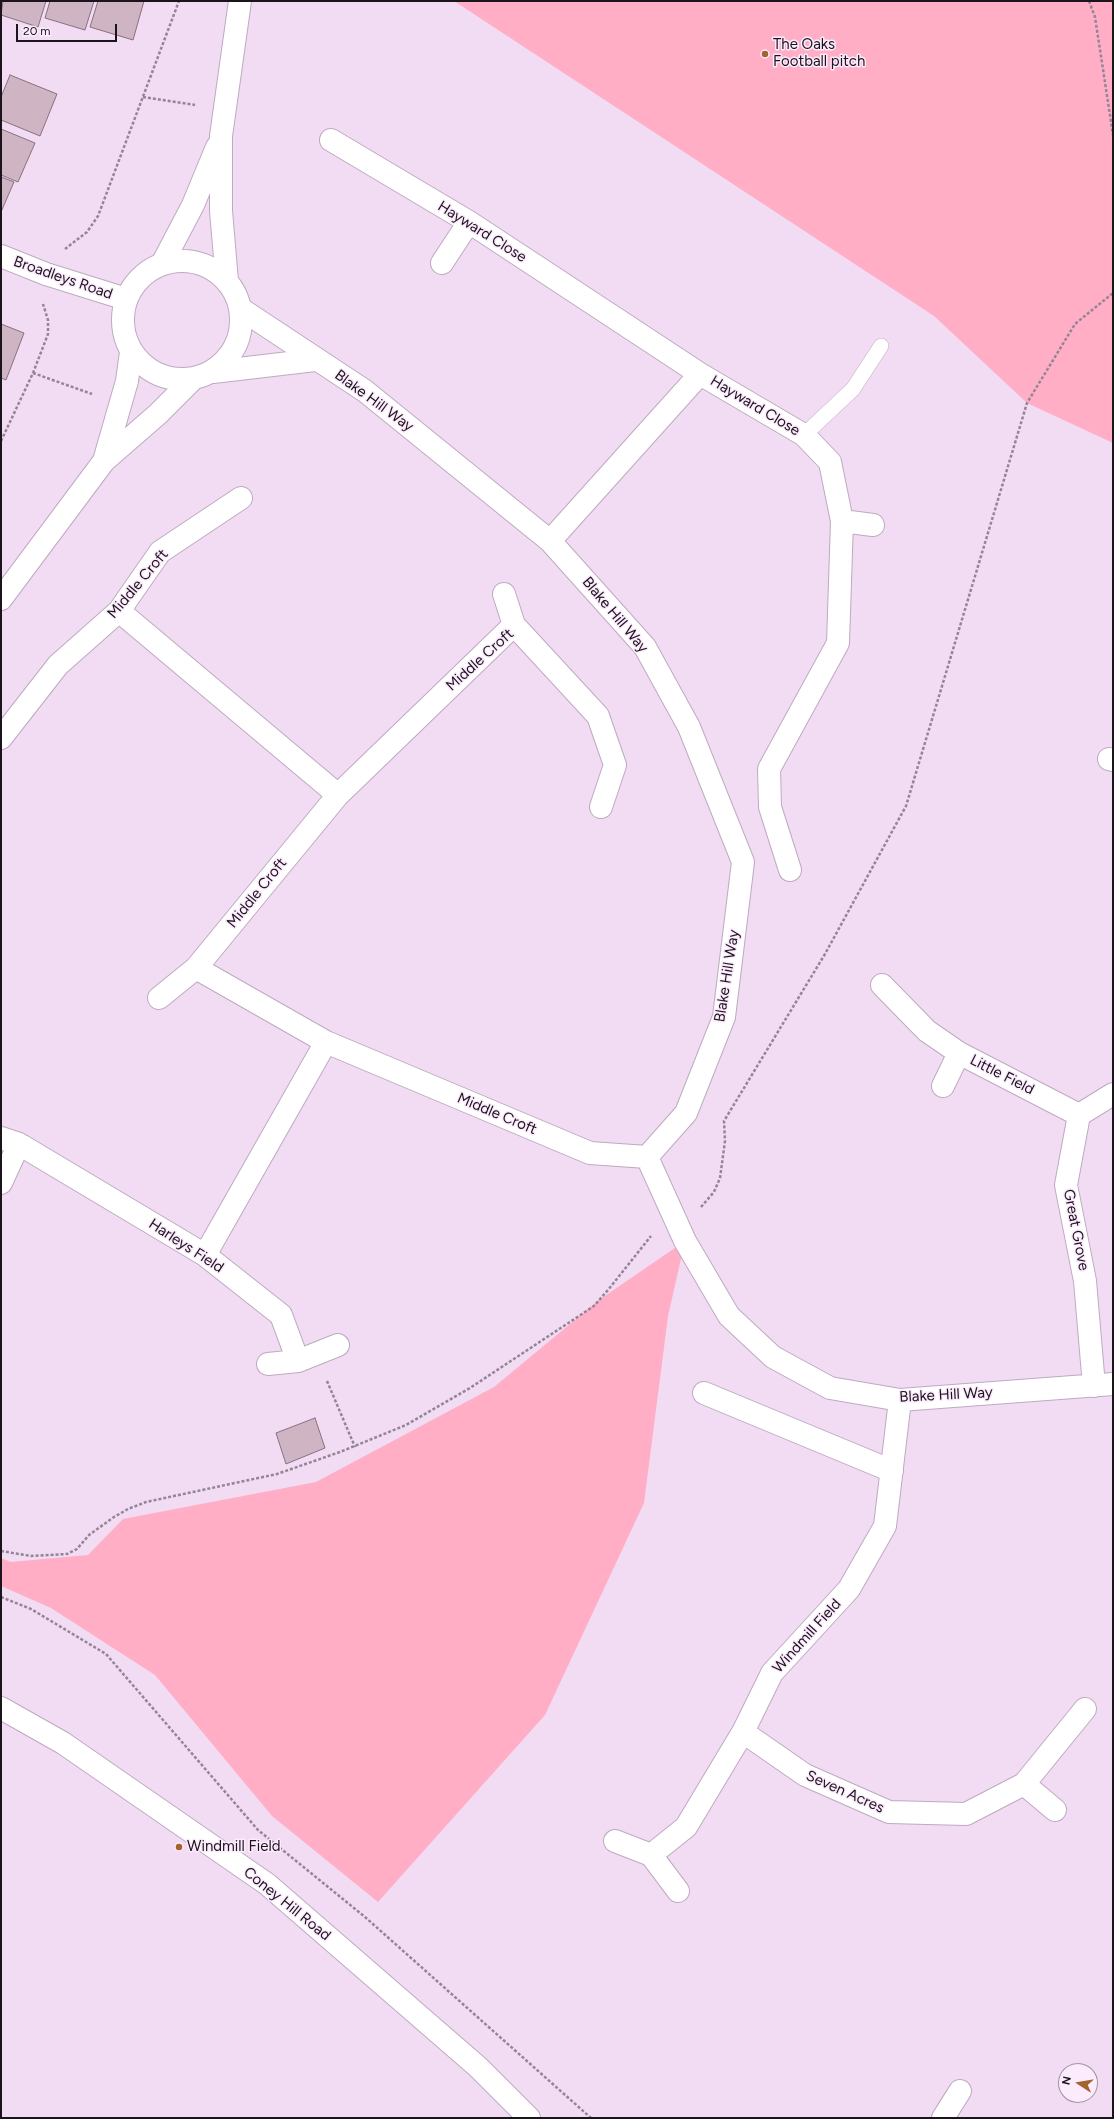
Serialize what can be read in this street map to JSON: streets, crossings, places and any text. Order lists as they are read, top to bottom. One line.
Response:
{"streets":{"street":["Hayward Close","Broadleys Road","Blake Hill Way","Middle Croft","Little Field","Great Grove","Harleys Field","Windmill Field","Seven Acres","Coney Hill Road"]},"crossings":[["Broadleys Road","Blake Hill Way"],["Blake Hill Way","Middle Croft"],["Blake Hill Way","Great Grove"],["Blake Hill Way","Windmill Field"],["Little Field","Great Grove"],["Windmill Field","Seven Acres"]],"places":["The Oaks Football pitch","Windmill Field"],"scale_bar":"20 m","north":"left"}
